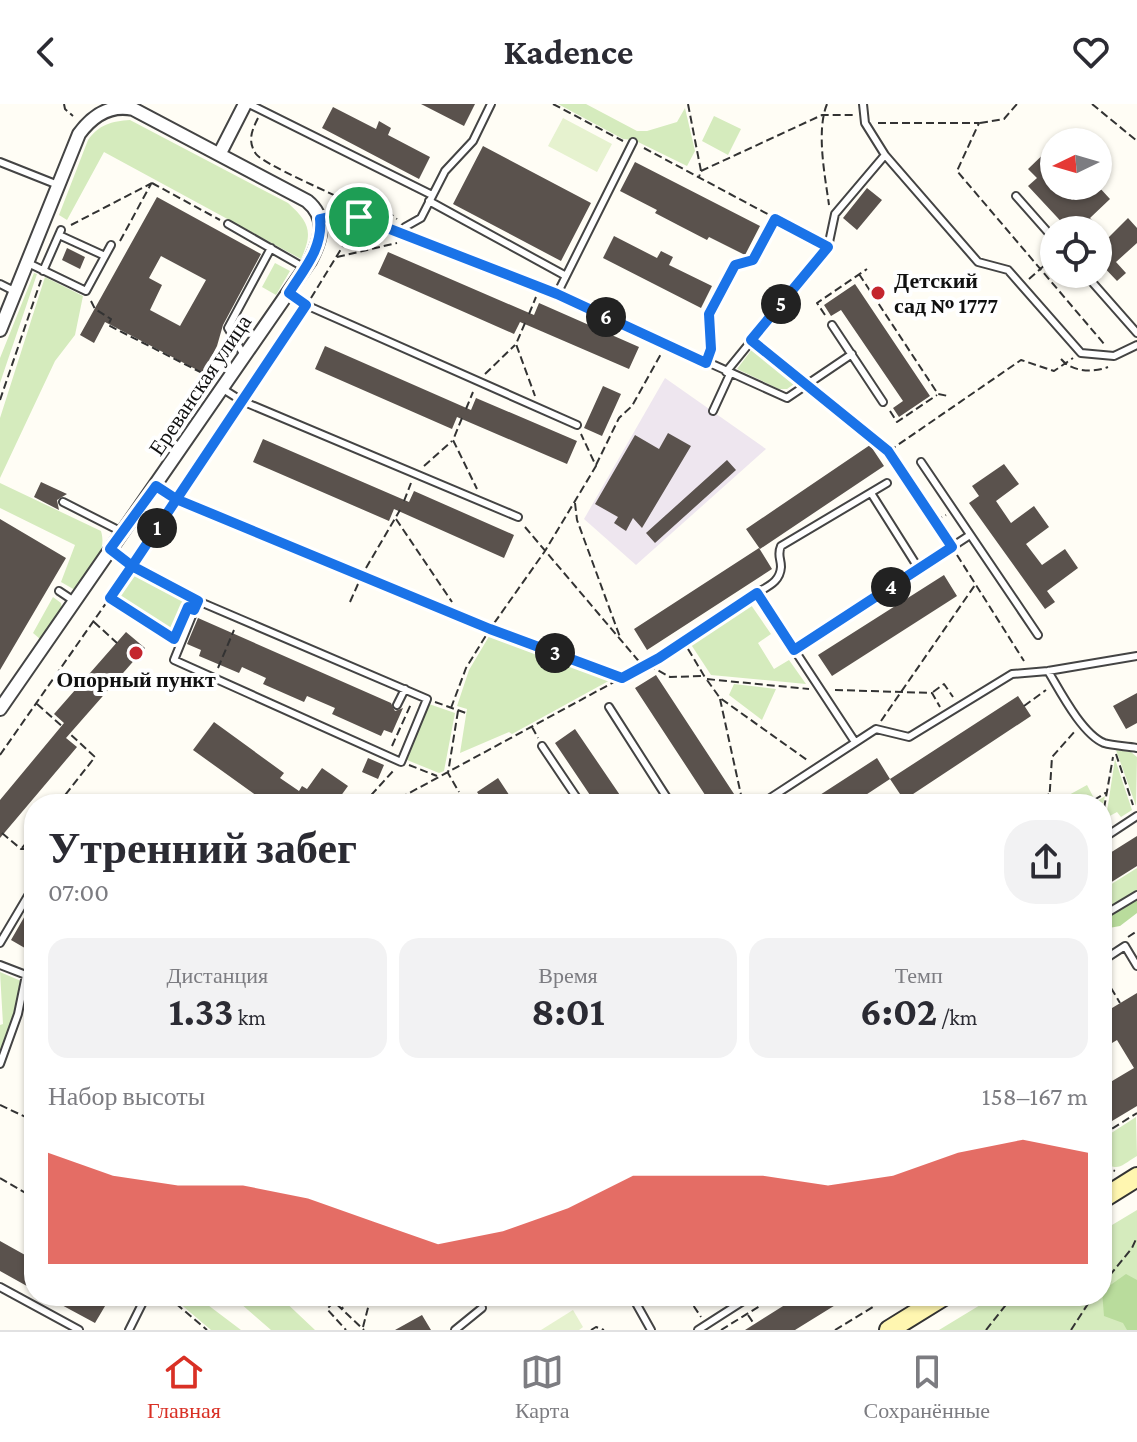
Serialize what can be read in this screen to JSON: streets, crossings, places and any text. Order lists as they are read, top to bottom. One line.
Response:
{"streets":{"street":["Ереванская улица"]},"places":["Детский сад № 1777","Опорный пункт"],"north":"left","page":{"header":"Kadence","pins":["5","6","1","4","3"],"heading":["Утренний забег","07:00"],"stats":[["Дистанция","1.33 km"],["Время","8:01"],["Темп","6:02 /km"]],"chart":["Набор высоты","158–167 m"],"tabs":["Главная","Карта","Сохранённые"]}}
